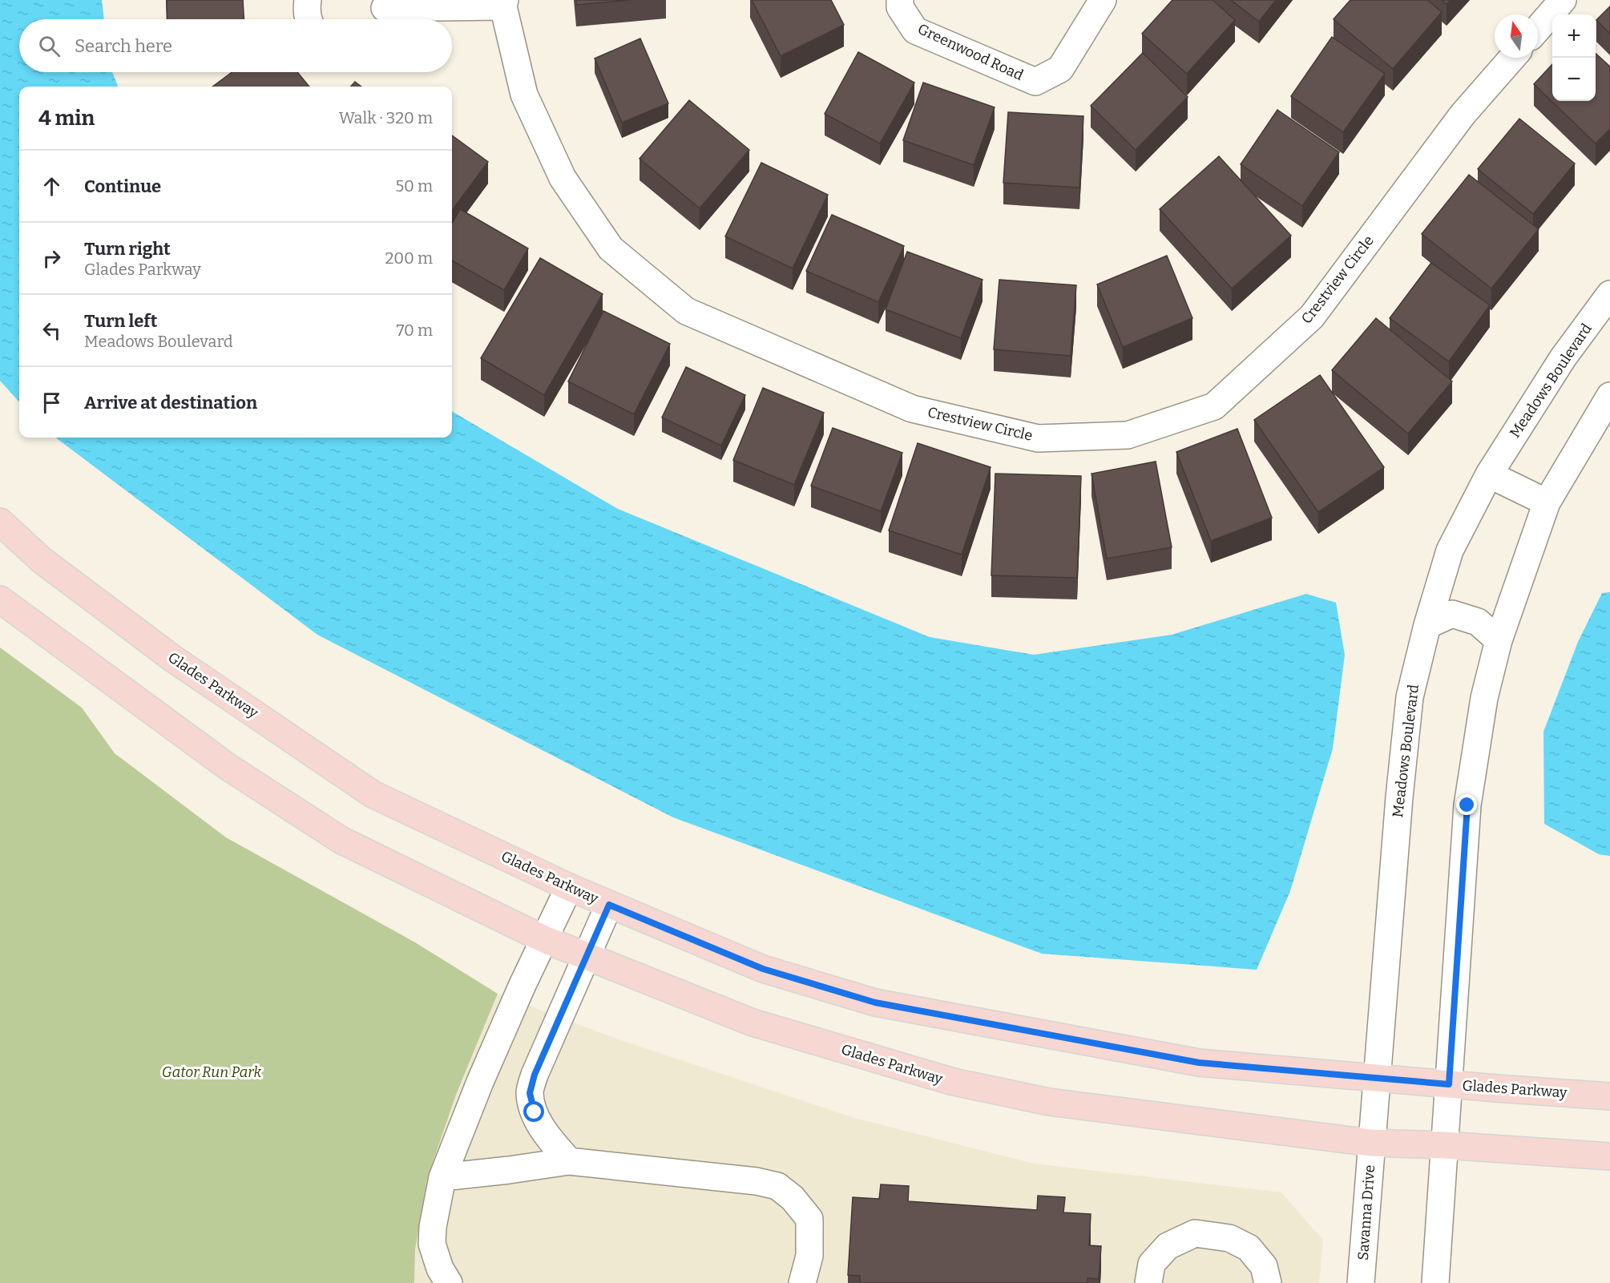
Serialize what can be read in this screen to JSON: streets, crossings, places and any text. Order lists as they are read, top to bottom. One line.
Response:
{"streets":{"main road":["Glades Parkway"],"street":["Greenwood Road","Crestview Circle","Meadows Boulevard","Savanna Drive"]},"crossings":[["Meadows Boulevard","Glades Parkway"],["Meadows Boulevard","Savanna Drive"],["Glades Parkway","Savanna Drive"]],"parks":["Gator Run Park"],"north":"top","page":{"map_buttons":["+","−"],"search":"Search here","heading":["4 min","Walk · 320 m"],"list":[["Continue","50 m"],["Turn right","Glades Parkway","200 m"],["Turn left","Meadows Boulevard","70 m"],"Arrive at destination"]}}
